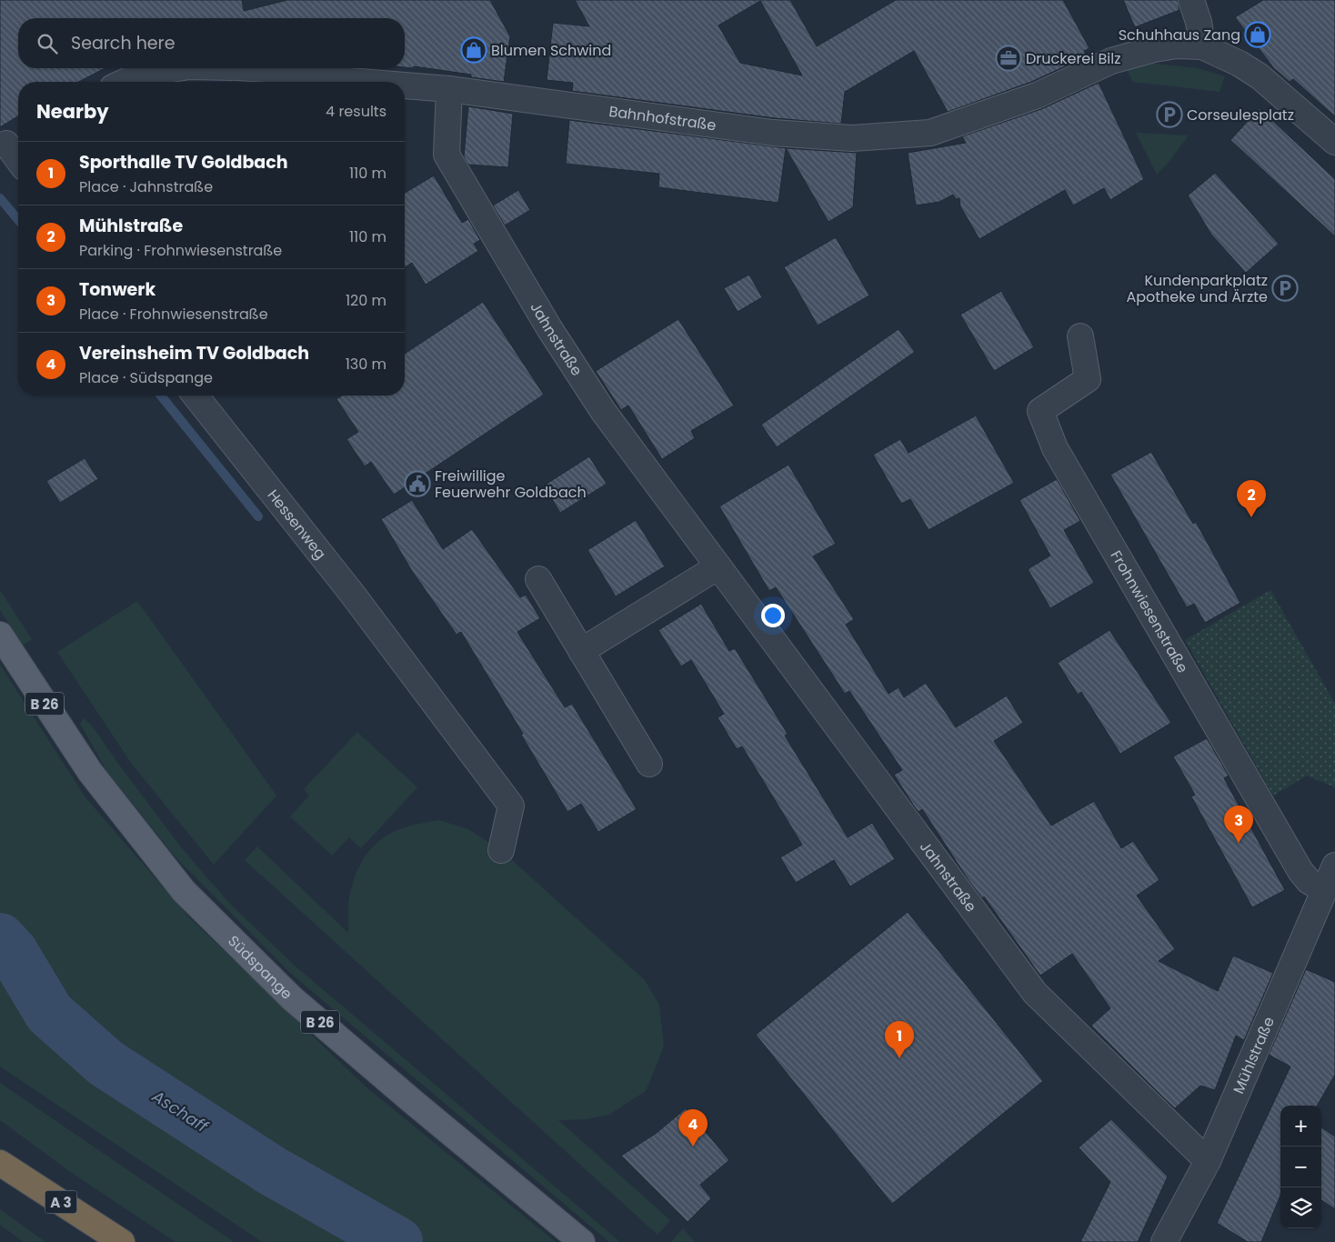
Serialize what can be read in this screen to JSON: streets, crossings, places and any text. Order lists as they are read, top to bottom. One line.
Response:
{"streets":{"highway":["A 3"],"main road":["B 26","Südspange"],"street":["Bahnhofstraße","Jahnstraße","Hessenweg","Frohnwiesenstraße","Mühlstraße"]},"crossings":[["Bahnhofstraße","Jahnstraße"],["Jahnstraße","Mühlstraße"],["Frohnwiesenstraße","Mühlstraße"]],"water":["Aschaff"],"places":{"shop":["Schuhhaus Zang","Blumen Schwind"],"office":["Druckerei Bilz"],"parking":["Corseulesplatz","Kundenparkplatz Apotheke und Ärzte"],"public building":["Freiwillige Feuerwehr Goldbach"]},"page":{"search":"Search here","heading":["Nearby","4 results"],"list":[{"mark":"1","name":"Sporthalle TV Goldbach","note":"Place · Jahnstraße","value":"110 m"},{"mark":"2","name":"Mühlstraße","note":"Parking · Frohnwiesenstraße","value":"110 m"},{"mark":"3","name":"Tonwerk","note":"Place · Frohnwiesenstraße","value":"120 m"},{"mark":"4","name":"Vereinsheim TV Goldbach","note":"Place · Südspange","value":"130 m"}],"pins":["2","3","1","4"],"map_buttons":["+","−"]}}
